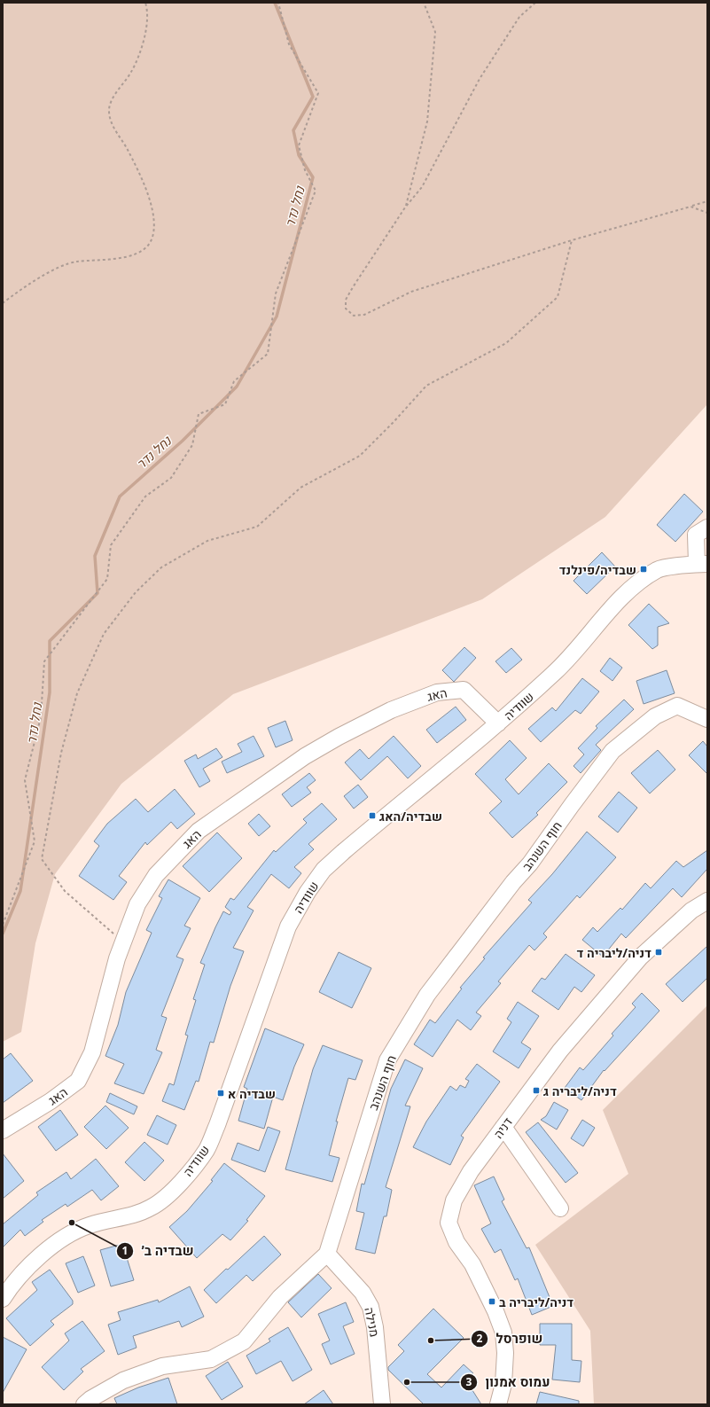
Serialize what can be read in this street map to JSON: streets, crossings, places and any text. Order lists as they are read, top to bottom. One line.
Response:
{"streets":{"street":["האג","שוודיה","חוף השנהב","דניה","מנילה"]},"crossings":[["האג","שוודיה"],["חוף השנהב","מנילה"]],"water":["נחל נדר"],"places":{"transit":["שבדיה/פינלנד","שבדיה/האג","דניה/ליבריה ד","דניה/ליבריה ג","שבדיה א","דניה/ליבריה ב"],"other":["שבדיה ב׳","שופרסל","עמוס אמנון"]}}
